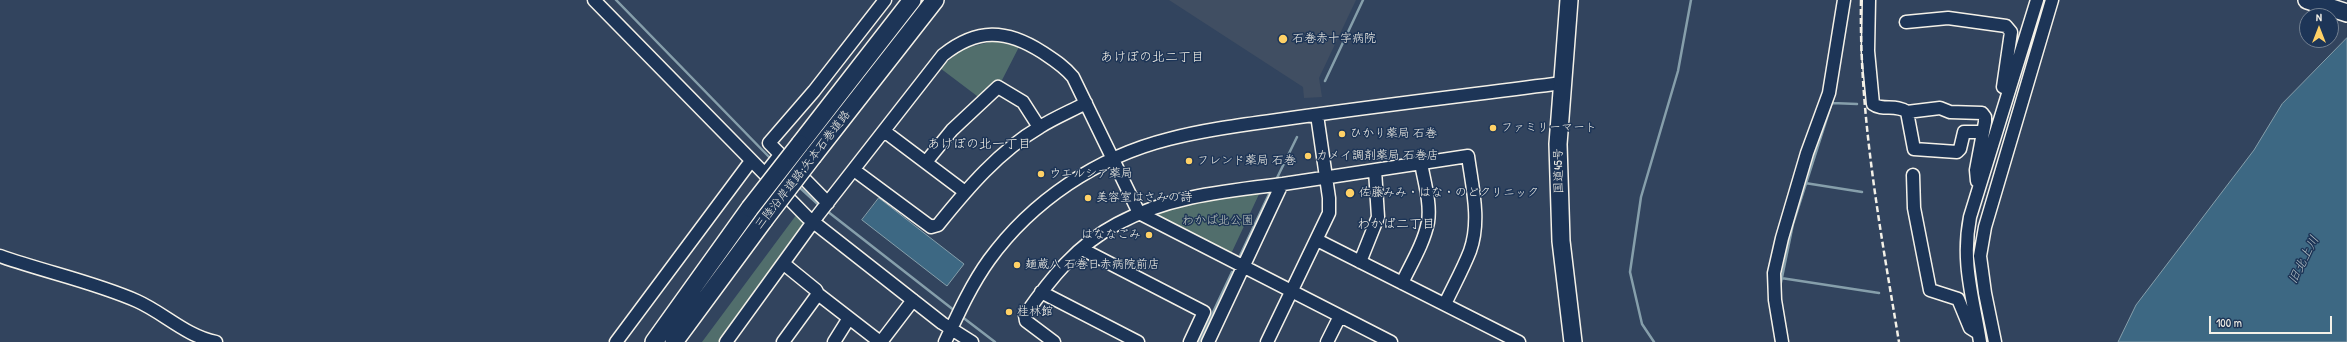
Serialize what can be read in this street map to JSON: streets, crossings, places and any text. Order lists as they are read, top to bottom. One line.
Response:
{"streets":{"highway":["三陸沿岸道路;矢本石巻道路","国道45号"]},"districts":["あけぼの北二丁目","あけぼの北一丁目","わかば二丁目"],"water":["旧北上川"],"parks":["わかば北公園"],"places":["石巻赤十字病院","ファミリーマート","ひかり薬局 石巻","カメイ調剤薬局 石巻店","フレンド薬局 石巻","ウエルシア薬局","佐藤みみ・はな・のどクリニック","美容室はさみの詩","はななごみ","麺蔵八 石巻日赤病院前店","桂林館"],"scale_bar":"100 m","north":"top"}
